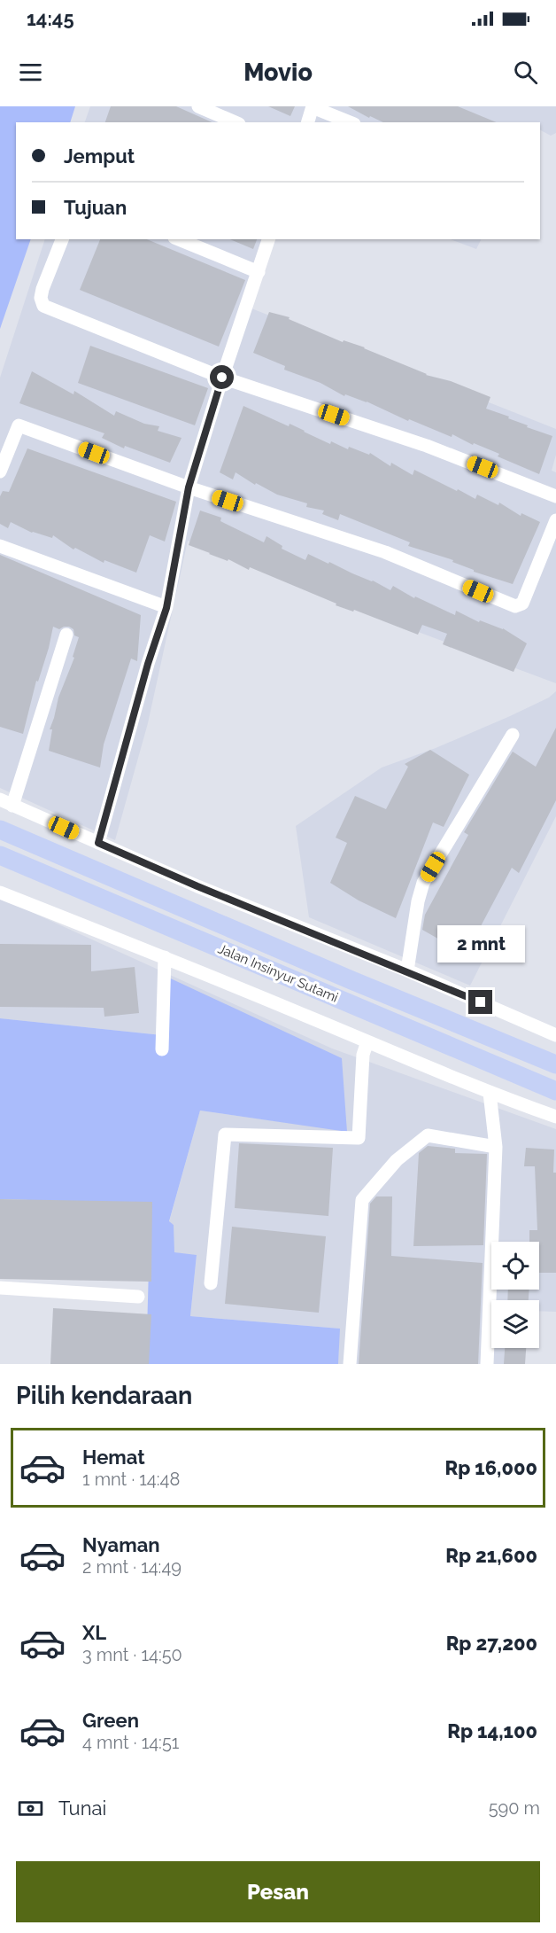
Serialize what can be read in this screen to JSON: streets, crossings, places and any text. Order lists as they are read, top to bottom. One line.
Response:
{"streets":{"highway":["Jalan Insinyur Sutami"]},"page":{"status":"14:45","header":"Movio","banner":["Jemput","Tujuan"],"bubble":"2 mnt","heading":"Pilih kendaraan","list":[{"name":"Hemat","note":"1 mnt · 14:48","value":"Rp 16,000"},{"name":"Nyaman","note":"2 mnt · 14:49","value":"Rp 21,600"},{"name":"XL","note":"3 mnt · 14:50","value":"Rp 27,200"},{"name":"Green","note":"4 mnt · 14:51","value":"Rp 14,100"}],"pay":["Tunai","590 m"],"buttons":"Pesan"}}
